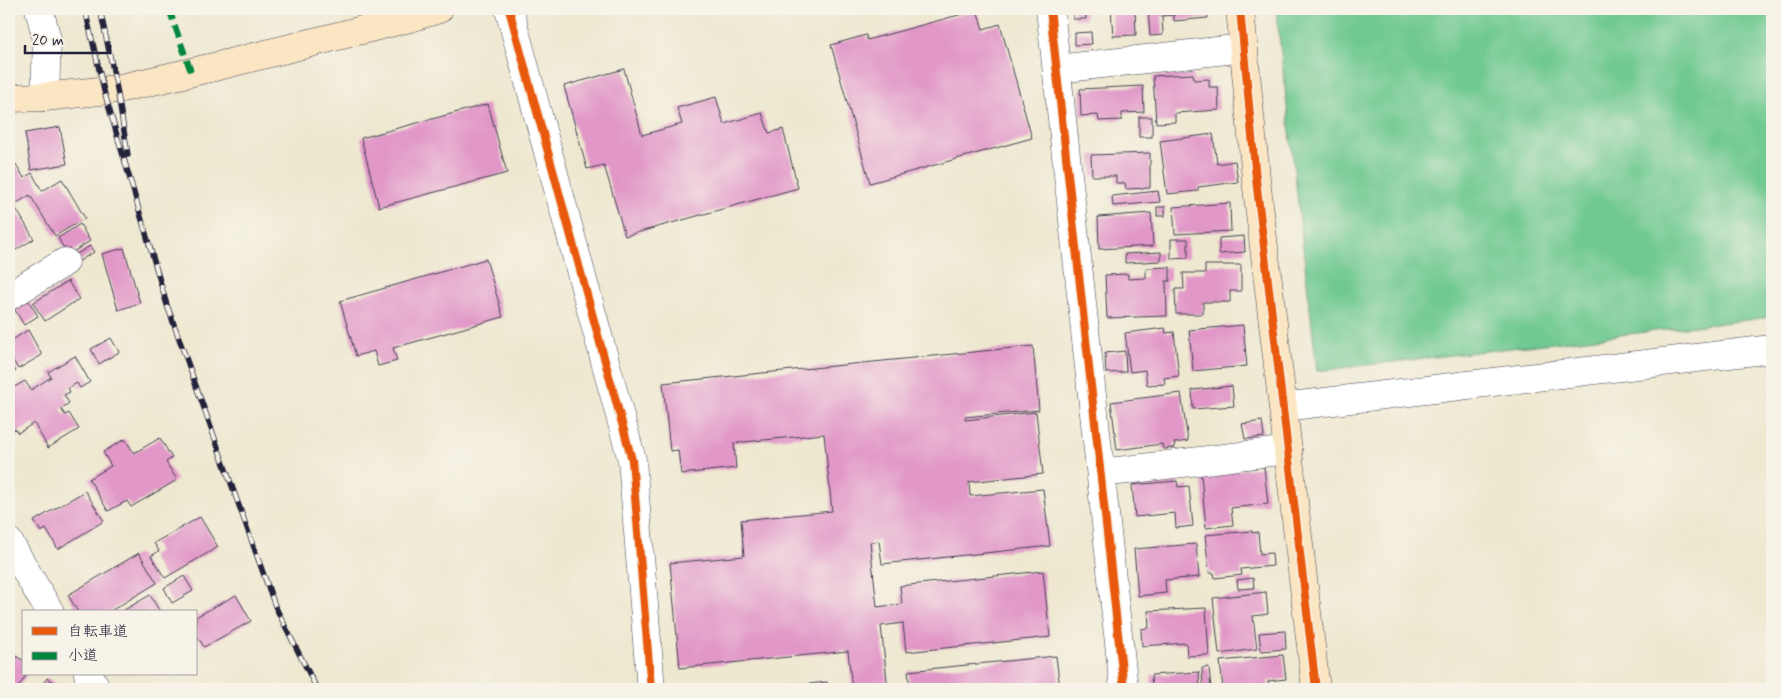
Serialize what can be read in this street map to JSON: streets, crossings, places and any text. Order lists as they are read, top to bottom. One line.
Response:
{"legend":["自転車道","小道"],"scale_bar":"20 m"}
